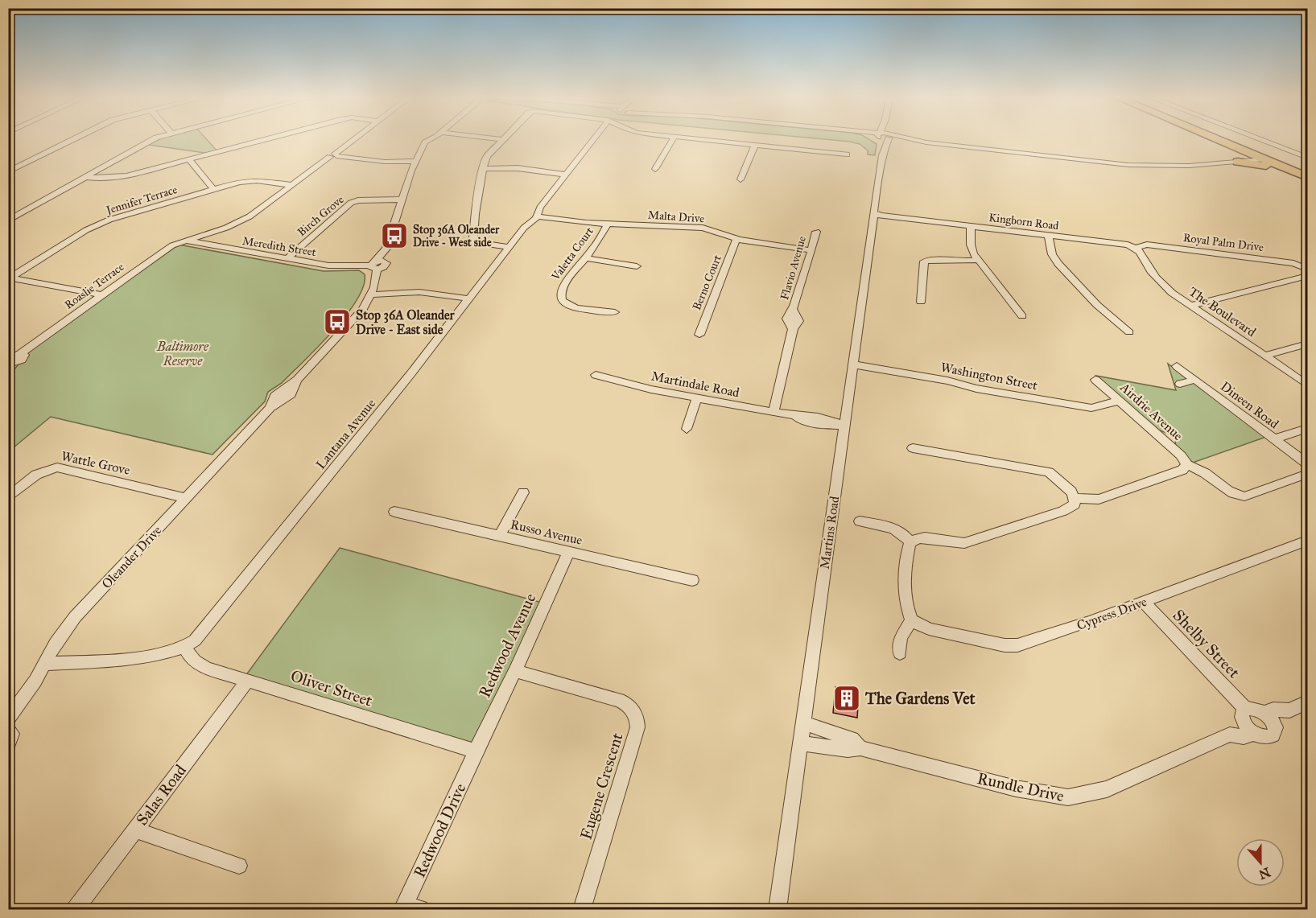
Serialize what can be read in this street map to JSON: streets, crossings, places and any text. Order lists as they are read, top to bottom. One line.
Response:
{"streets":{"street":["Jennifer Terrace","Birch Grove","Malta Drive","Kingborn Road","Royal Palm Drive","Meredith Street","Valetta Court","Flavio Avenue","Berno Court","Roaslie Terrace","The Boulevard","Washington Street","Martindale Road","Dineen Road","Airdrie Avenue","Lantana Avenue","Wattle Grove","Russo Avenue","Martins Road","Oleander Drive","Cypress Drive","Shelby Street","Redwood Avenue","Oliver Street","Eugene Crescent","Rundle Drive","Salas Road","Redwood Drive"]},"crossings":[["Jennifer Terrace","Roaslie Terrace"],["Birch Grove","Meredith Street"],["Birch Grove","Oleander Drive"],["Malta Drive","Valetta Court"],["Malta Drive","Flavio Avenue"],["Malta Drive","Berno Court"],["Malta Drive","Lantana Avenue"],["Kingborn Road","Royal Palm Drive"],["Kingborn Road","The Boulevard"],["Kingborn Road","Martins Road"],["Royal Palm Drive","The Boulevard"],["Meredith Street","Roaslie Terrace"],["Meredith Street","Oleander Drive"],["Flavio Avenue","Martindale Road"],["Washington Street","Airdrie Avenue"],["Washington Street","Martins Road"],["Martindale Road","Martins Road"],["Lantana Avenue","Oleander Drive"],["Lantana Avenue","Oliver Street"],["Wattle Grove","Oleander Drive"],["Russo Avenue","Redwood Avenue"],["Martins Road","Rundle Drive"],["Cypress Drive","Shelby Street"],["Shelby Street","Rundle Drive"],["Redwood Avenue","Oliver Street"],["Redwood Avenue","Eugene Crescent"],["Redwood Avenue","Redwood Drive"],["Oliver Street","Salas Road"],["Oliver Street","Redwood Drive"]],"parks":["Baltimore Reserve"],"places":{"bus stop":["Stop 36A Oleander Drive - West side","Stop 36A Oleander Drive - East side"],"building":["The Gardens Vet"]},"north":"bottom"}
